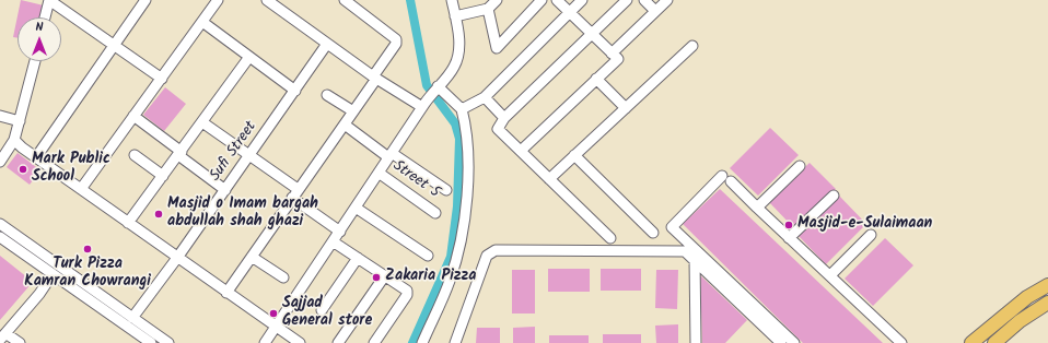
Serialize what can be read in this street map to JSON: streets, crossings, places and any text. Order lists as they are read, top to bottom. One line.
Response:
{"streets":{"street":["Sufi Street","Street 5"]},"places":["Mark Public School","Masjid o Imam bargah abdullah shah ghazi","Masjid-e-Sulaimaan","Turk Pizza Kamran Chowrangi","Zakaria Pizza","Sajjad General store"],"north":"top"}
